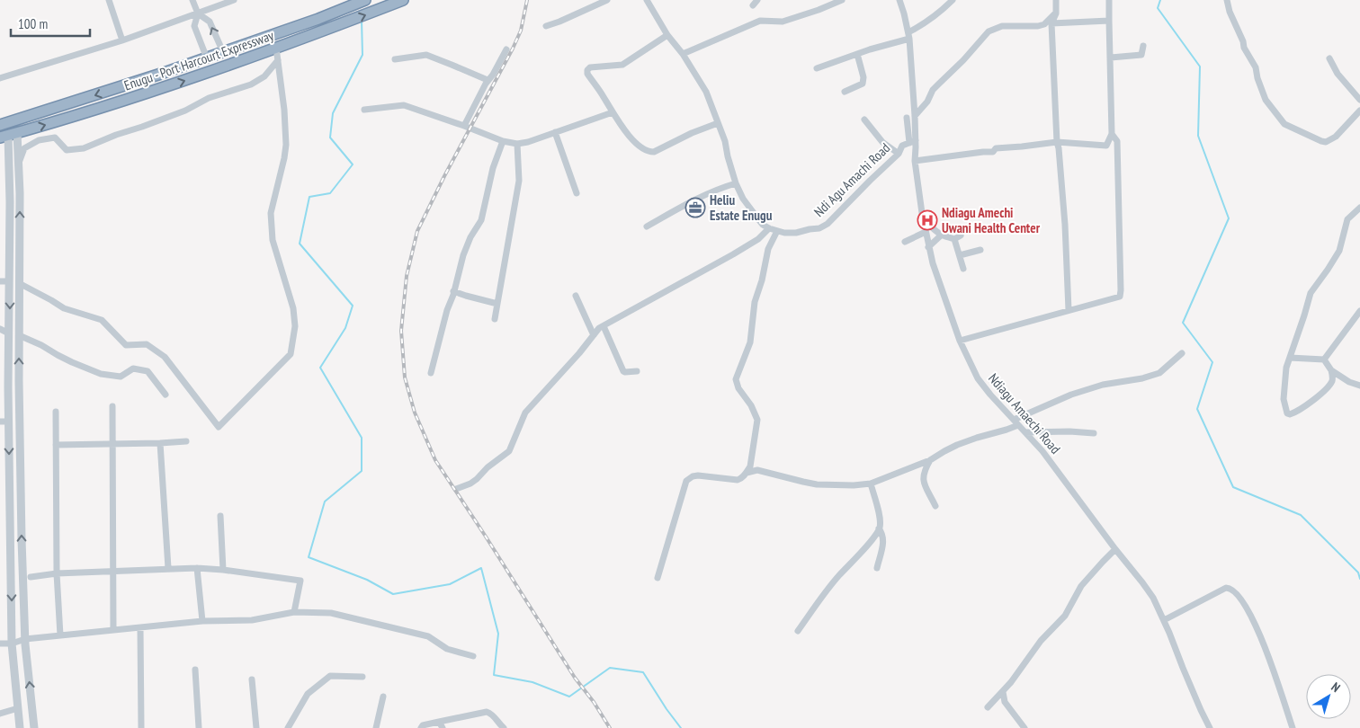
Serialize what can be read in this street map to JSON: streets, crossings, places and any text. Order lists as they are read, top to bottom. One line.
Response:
{"streets":{"highway":["Enugu - Port Harcourt Expressway"],"street":["Ndi Agu Amachi Road","Ndiagu Amaechi Road"]},"crossings":[["Ndi Agu Amachi Road","Ndiagu Amaechi Road"]],"places":{"office":["Heliu Estate Enugu"],"hospital":["Ndiagu Amechi Uwani Health Center"]},"scale_bar":"100 m","north":"top right"}
